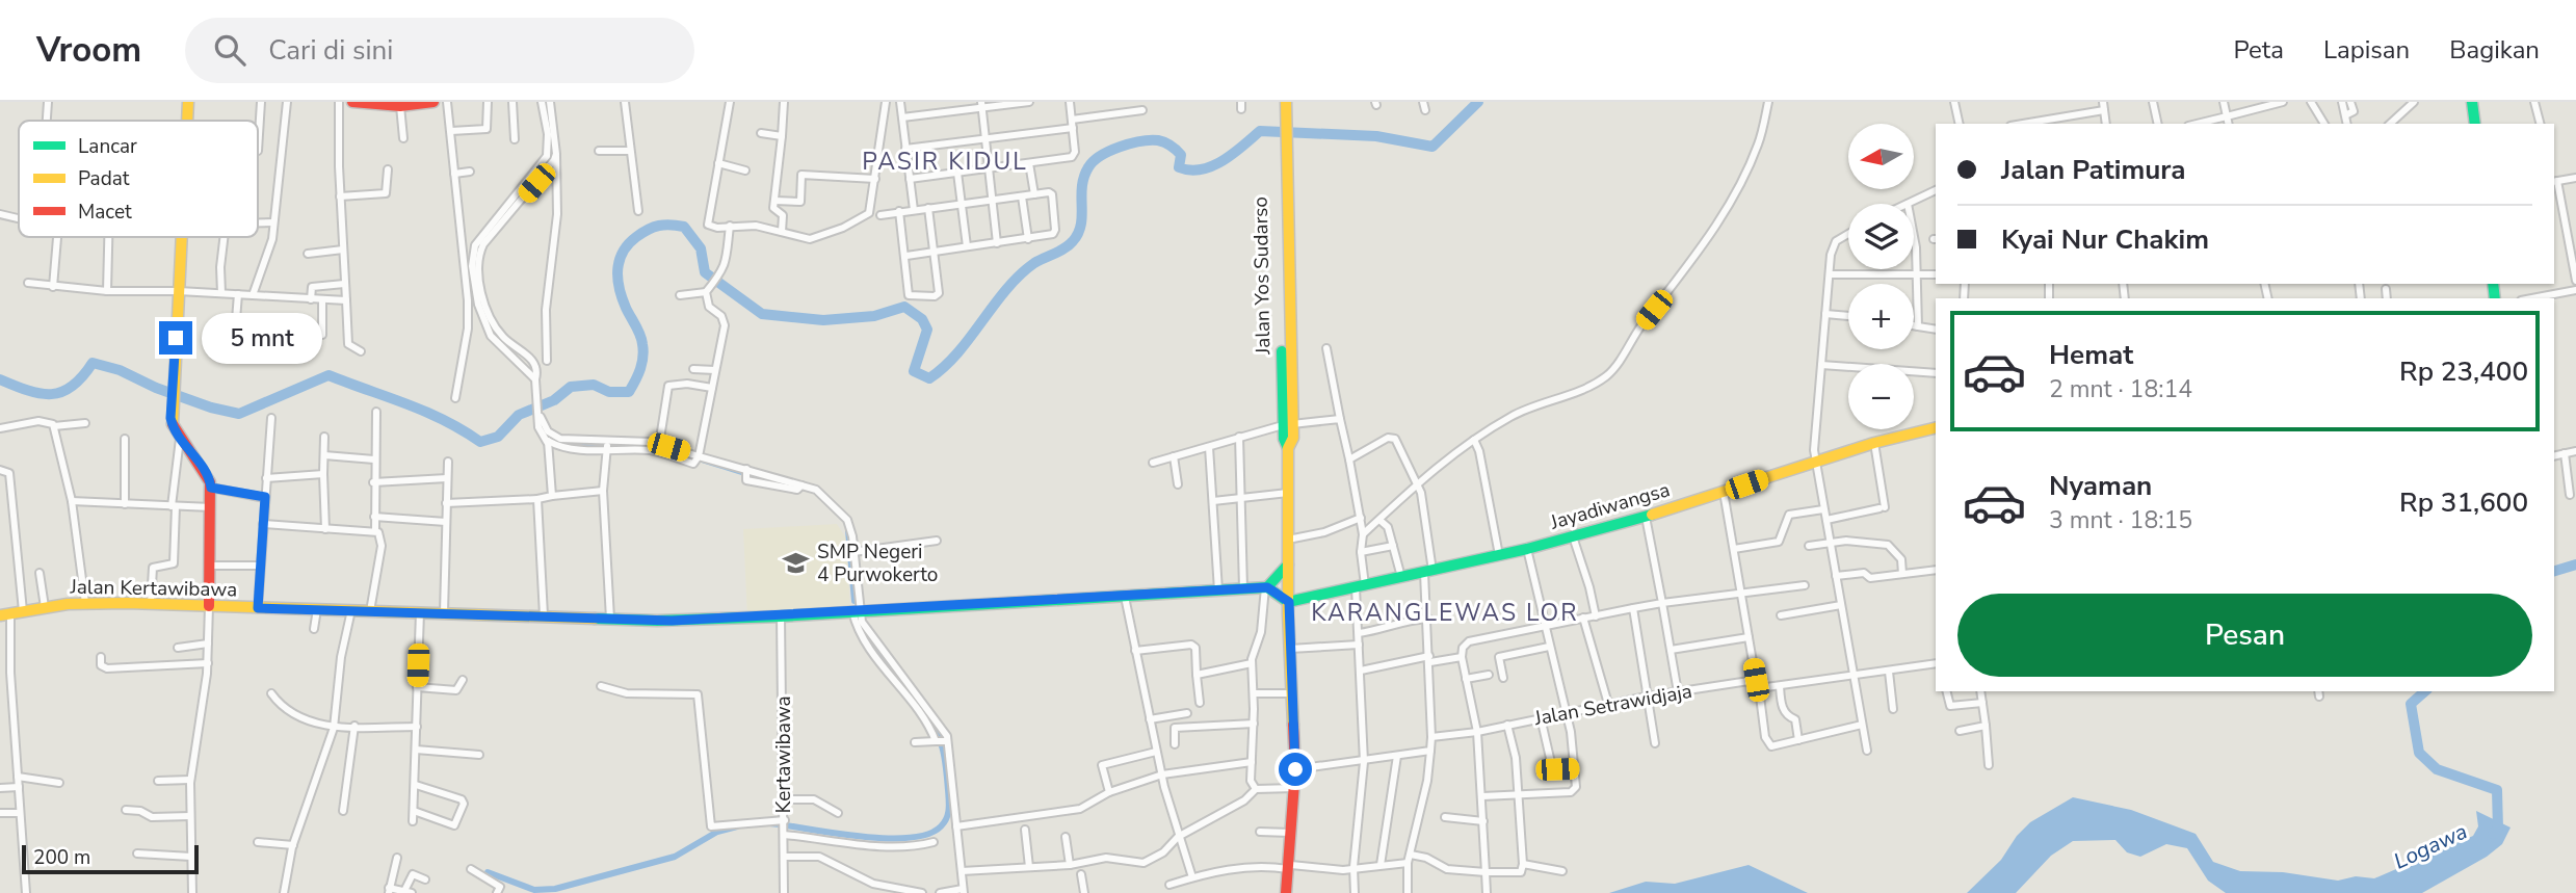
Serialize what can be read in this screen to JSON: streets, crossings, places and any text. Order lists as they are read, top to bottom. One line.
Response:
{"streets":{"main road":["Jalan Yos Sudarso","Jayadiwangsa","Jalan Kertawibawa"],"street":["Jalan Setrawidjaja","Kertawibawa"]},"crossings":[["Jalan Yos Sudarso","Jayadiwangsa"],["Jalan Kertawibawa","Kertawibawa"]],"districts":["PASIR KIDUL","KARANGLEWAS LOR"],"water":["Logawa"],"places":{"school or university":["SMP Negeri 4 Purwokerto"]},"legend":["Lancar","Padat","Macet"],"scale_bar":"200 m","north":"left","page":{"header":"Vroom","search":"Cari di sini","nav":["Peta","Lapisan","Bagikan"],"map_buttons":["+","−"],"banner":["Jalan Patimura","Kyai Nur Chakim"],"list":[{"name":"Hemat","note":"2 mnt · 18:14","value":"Rp 23,400"},{"name":"Nyaman","note":"3 mnt · 18:15","value":"Rp 31,600"}],"bubble":"5 mnt","buttons":"Pesan","scale":"200 m"}}
